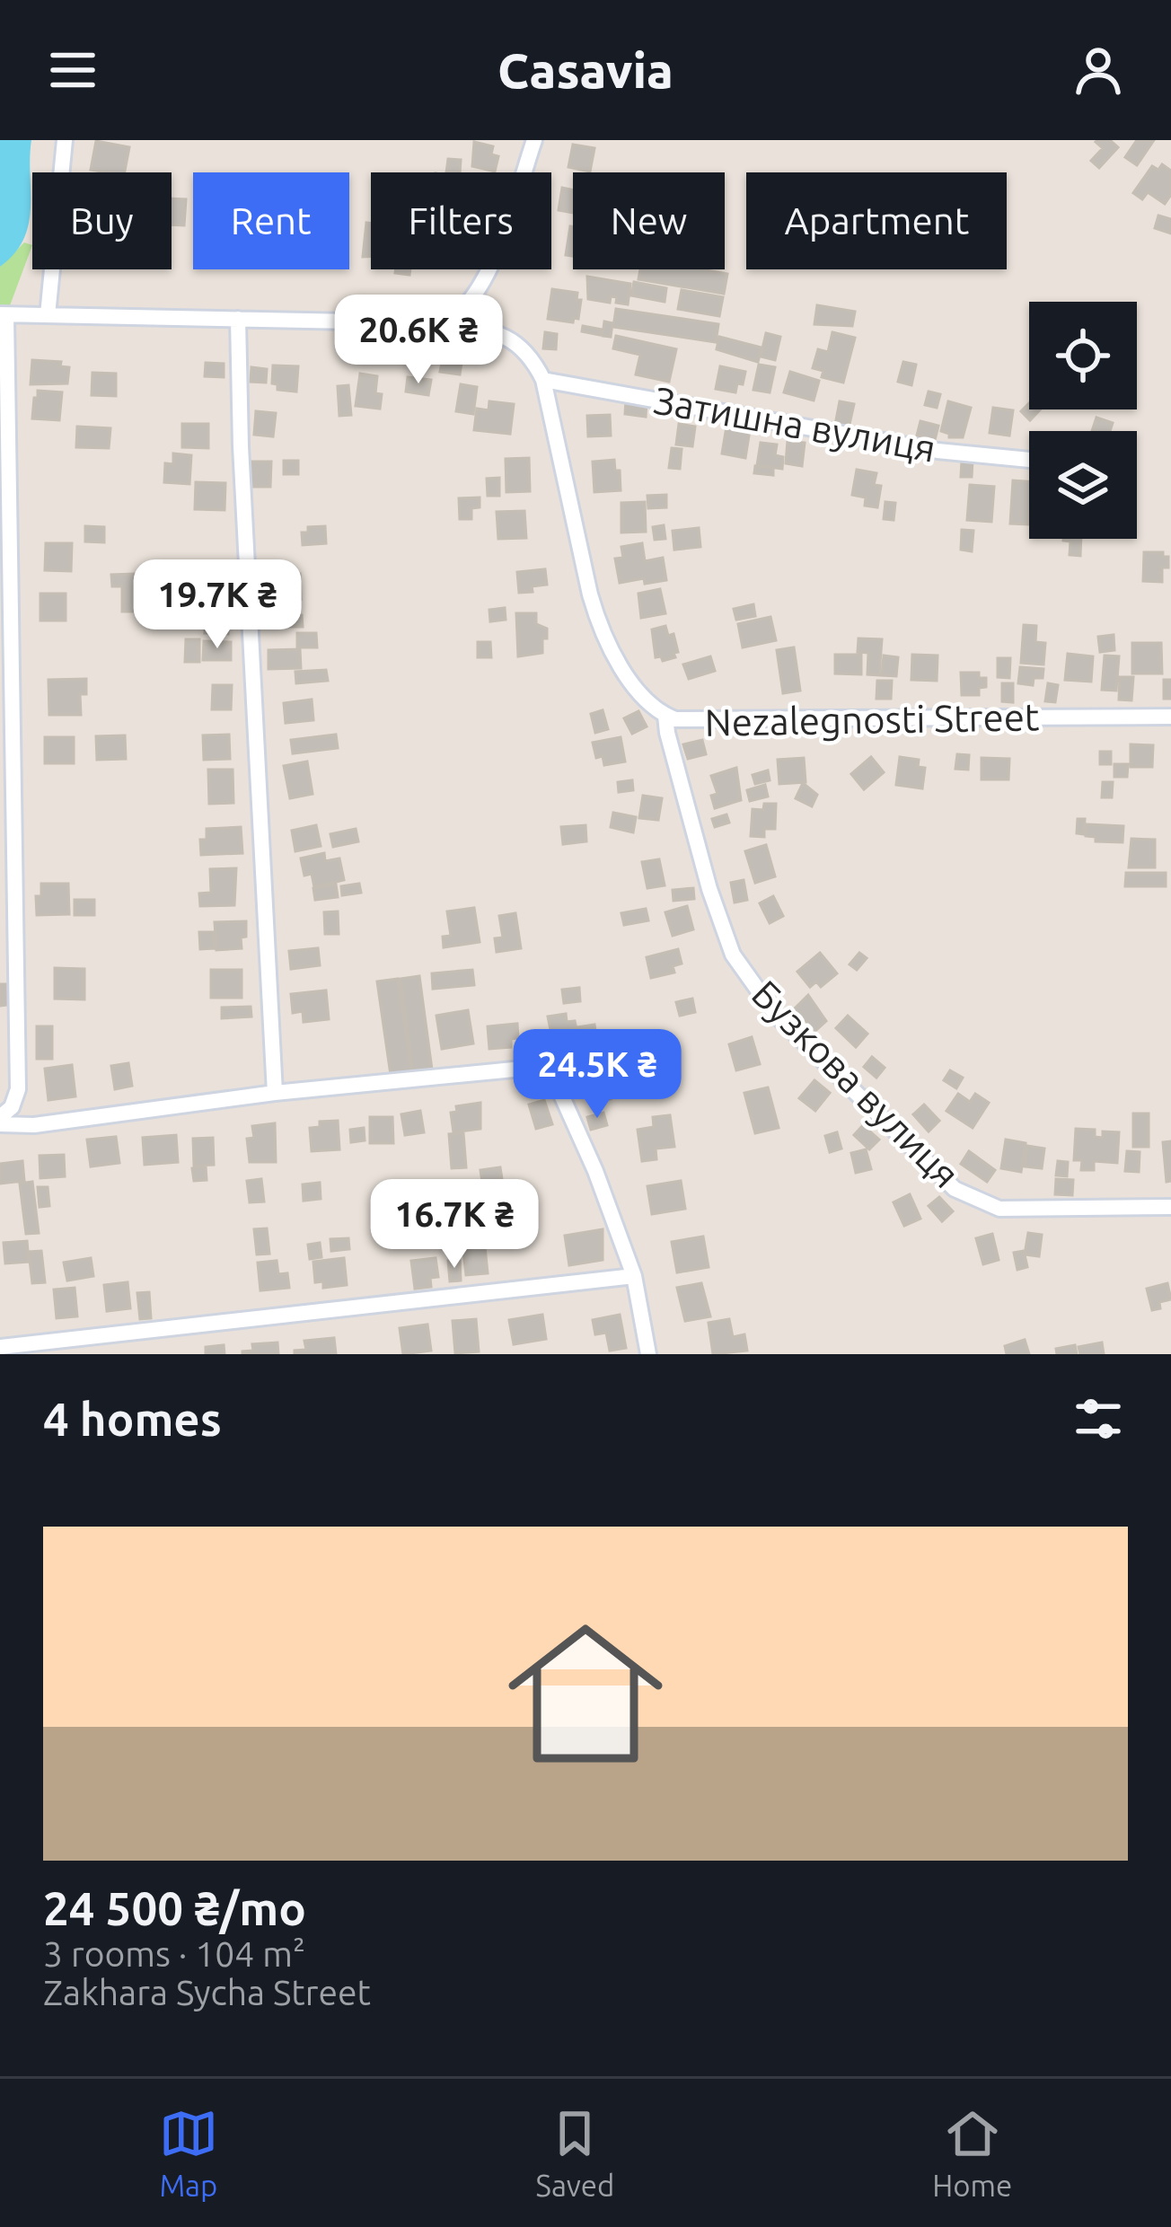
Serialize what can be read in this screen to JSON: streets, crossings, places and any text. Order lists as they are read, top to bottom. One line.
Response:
{"streets":{"street":["Затишна вулиця","Nezalegnosti Street","Бузкова вулиця"]},"crossings":[["Затишна вулиця","Nezalegnosti Street"],["Nezalegnosti Street","Бузкова вулиця"]],"page":{"header":"Casavia","chip":["Buy","Rent","Filters","New","Apartment"],"price":["20.6K ₴","19.7K ₴","24.5K ₴","16.7K ₴"],"heading":"4 homes","list":[{"name":"24 500 ₴/mo","note":"3 rooms · 104 m² · Zakhara Sycha Street"}],"tabs":["Map","Saved","Home"]}}
